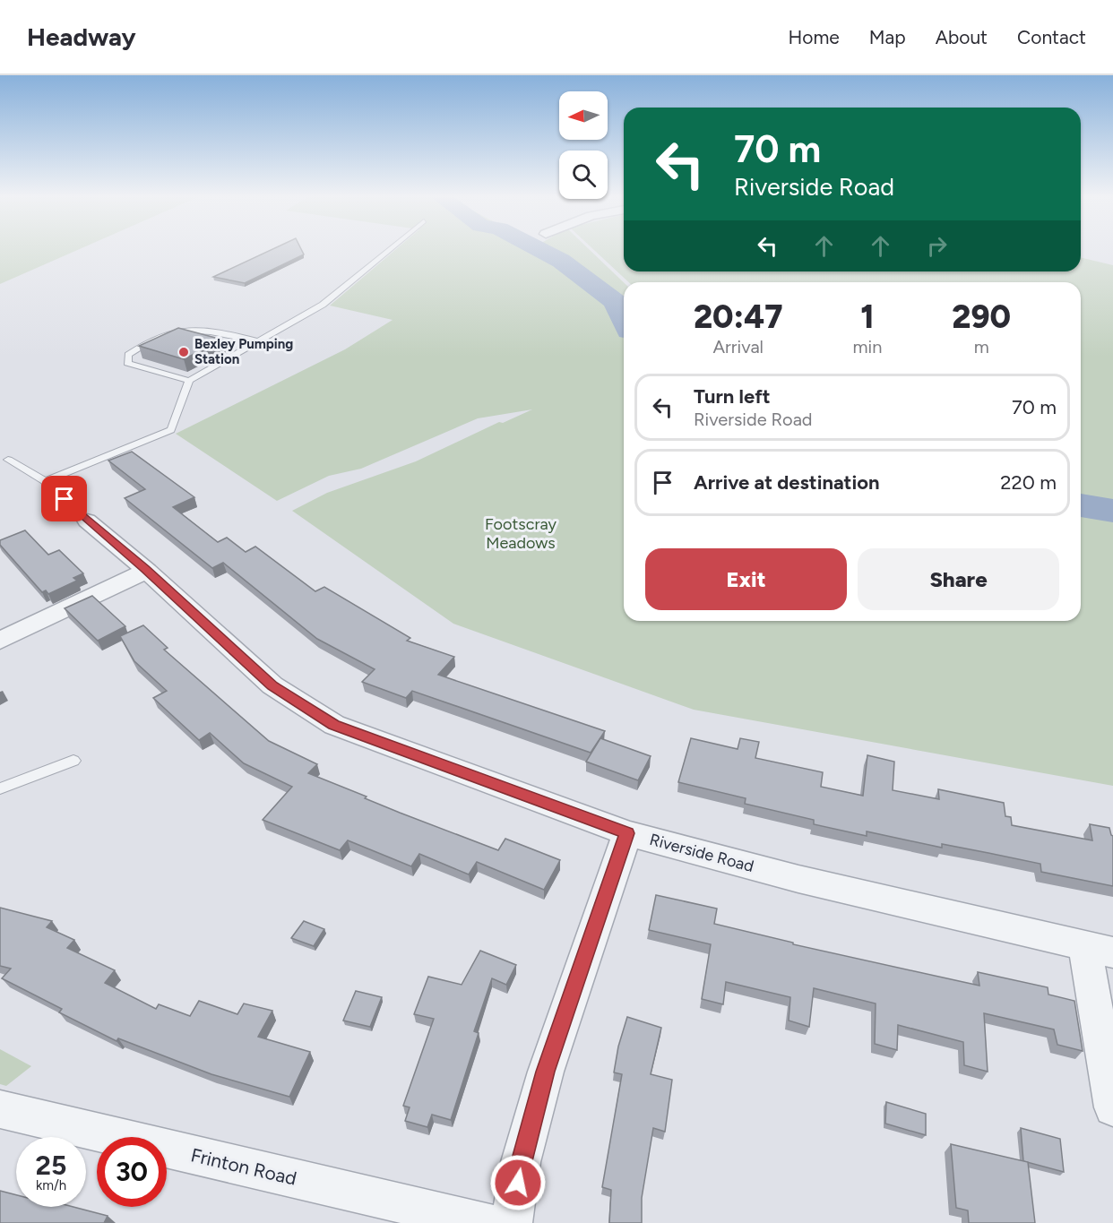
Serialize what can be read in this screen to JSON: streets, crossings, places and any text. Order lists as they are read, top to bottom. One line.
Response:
{"streets":{"street":["Riverside Road","Frinton Road"]},"parks":["Footscray Meadows"],"places":["Bexley Pumping Station"],"north":"left","page":{"header":"Headway","nav":["Home","Map","About","Contact"],"turn":["70 m","Riverside Road"],"eta":["20:47","Arrival","1","min","290","m"],"list":[{"name":"Turn left","note":"Riverside Road","value":"70 m"},{"name":"Arrive at destination","value":"220 m"}],"buttons":["Exit","Share"],"speed":"25 km/h","limit":"30"}}
